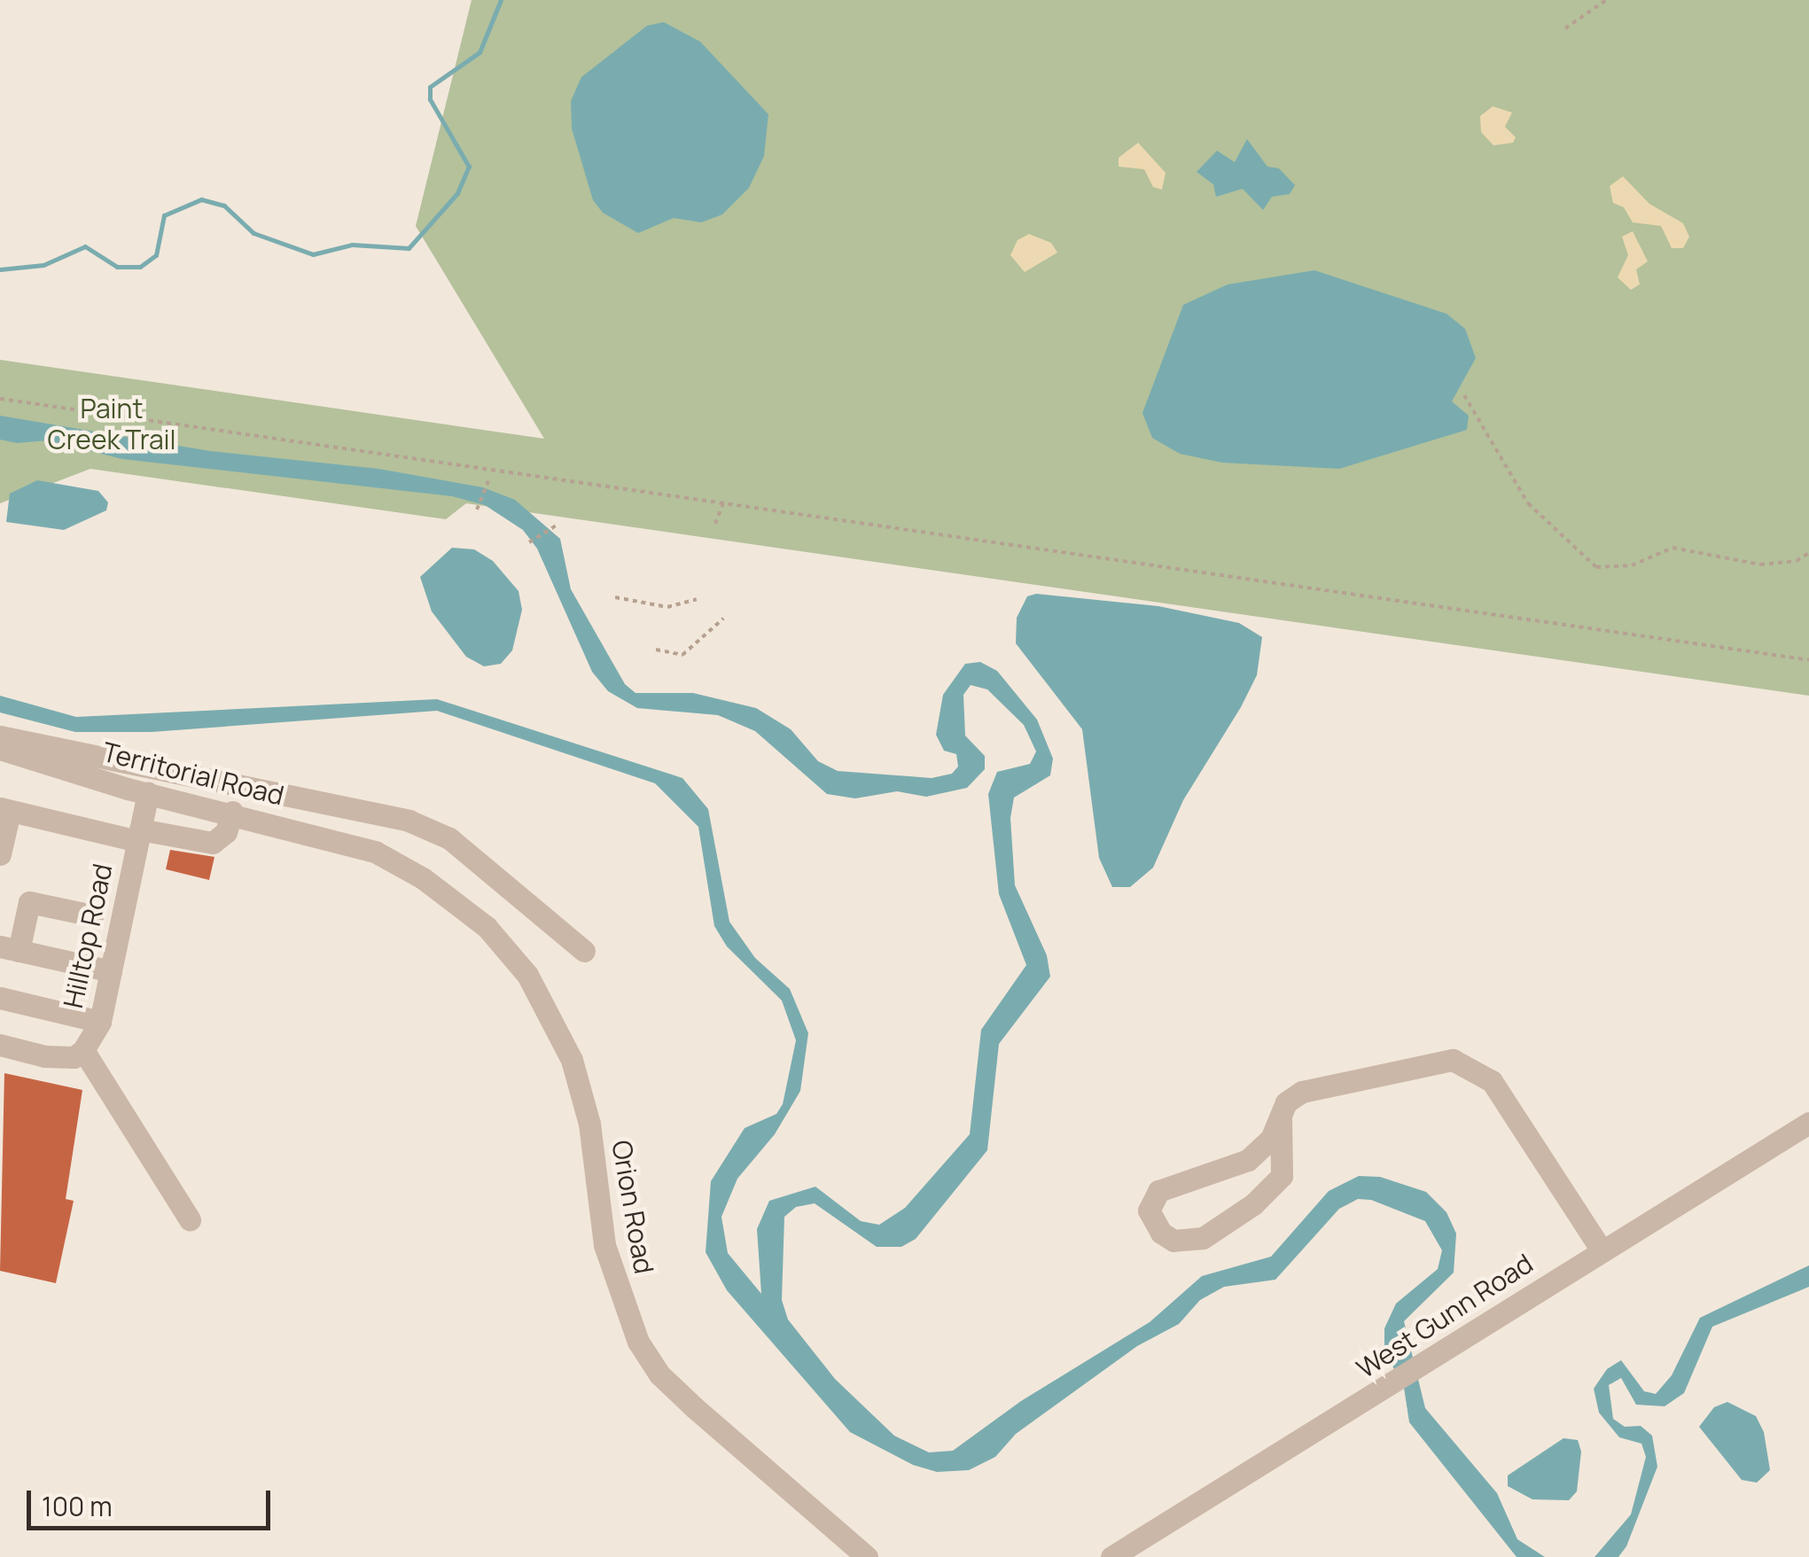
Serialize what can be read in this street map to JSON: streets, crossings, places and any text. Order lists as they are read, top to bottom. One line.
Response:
{"streets":{"street":["Territorial Road","Hilltop Road","Orion Road","West Gunn Road"]},"crossings":[["Territorial Road","Hilltop Road"],["Territorial Road","Orion Road"]],"parks":["Paint Creek Trail"],"scale_bar":"100 m"}
